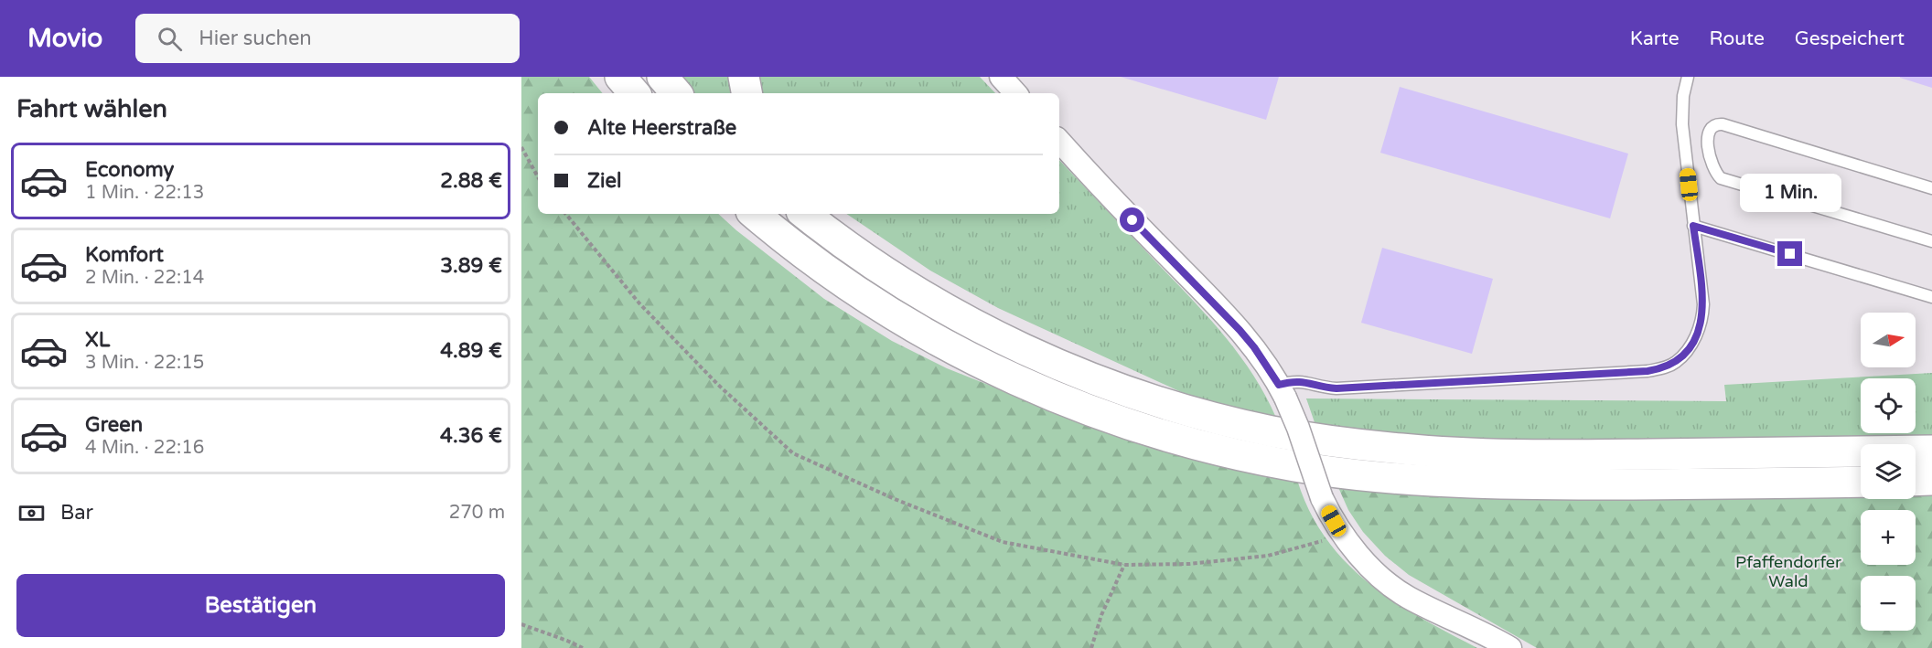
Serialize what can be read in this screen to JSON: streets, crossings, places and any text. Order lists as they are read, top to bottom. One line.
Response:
{"parks":["Pfaffendorfer Wald"],"north":"right","page":{"header":"Movio","search":"Hier suchen","nav":["Karte","Route","Gespeichert"],"heading":"Fahrt wählen","banner":["Alte Heerstraße","Ziel"],"list":[{"name":"Economy","note":"1 Min. · 22:13","value":"2.88 €"},{"name":"Komfort","note":"2 Min. · 22:14","value":"3.89 €"},{"name":"XL","note":"3 Min. · 22:15","value":"4.89 €"},{"name":"Green","note":"4 Min. · 22:16","value":"4.36 €"}],"bubble":"1 Min.","map_buttons":["+","−"],"pay":["Bar","270 m"],"buttons":"Bestätigen"}}
